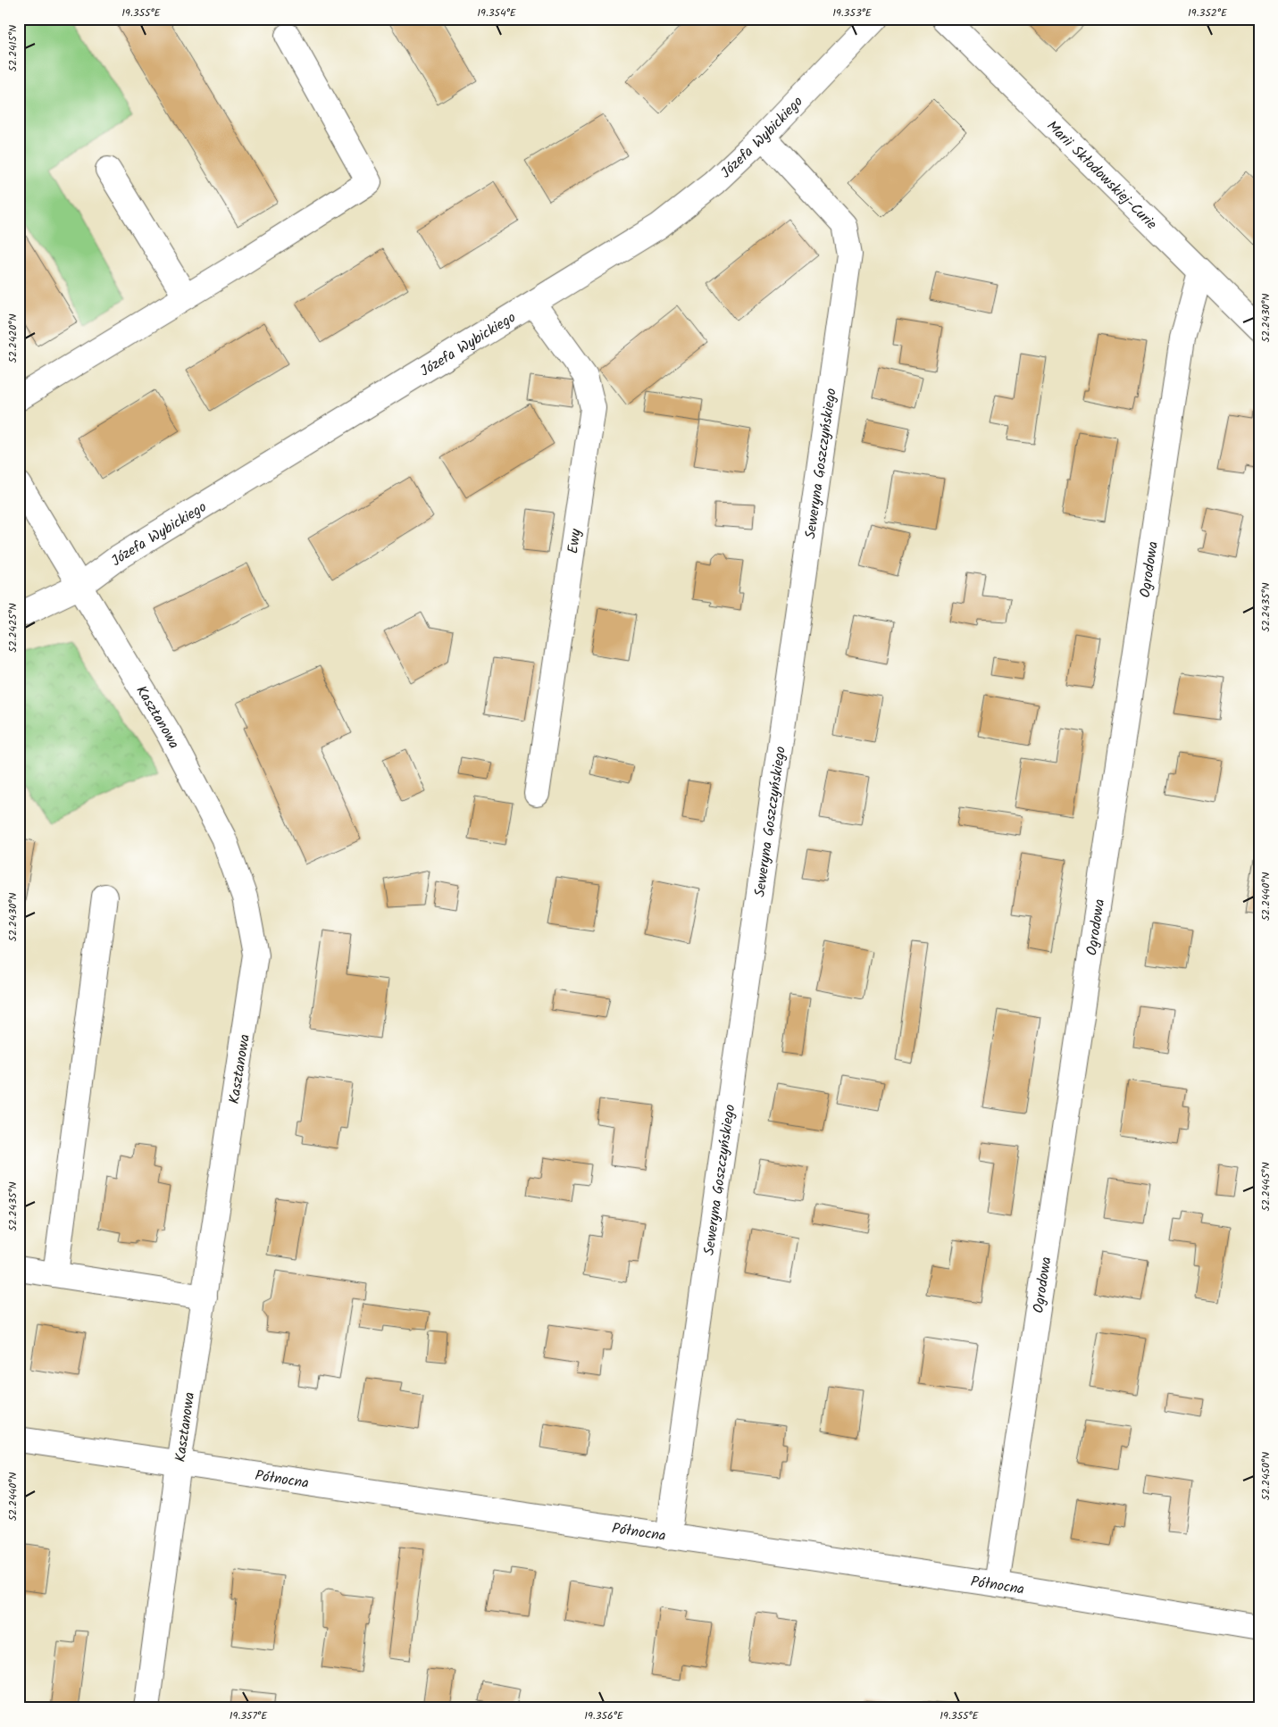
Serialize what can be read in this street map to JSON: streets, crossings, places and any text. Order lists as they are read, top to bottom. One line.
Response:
{"streets":{"street":["Józefa Wybickiego","Marii Skłodowskiej-Curie","Seweryna Goszczyńskiego","Ewy","Ogrodowa","Kasztanowa","Północna"]},"crossings":[["Józefa Wybickiego","Seweryna Goszczyńskiego"],["Józefa Wybickiego","Ewy"],["Józefa Wybickiego","Kasztanowa"],["Marii Skłodowskiej-Curie","Ogrodowa"],["Seweryna Goszczyńskiego","Północna"],["Ogrodowa","Północna"],["Kasztanowa","Północna"]],"coordinates":["19.355°E","19.354°E","19.353°E","19.352°E","52.2415°N","52.2430°N","52.2420°N","52.2435°N","52.2425°N","52.2440°N","52.2445°N","52.2450°N","19.357°E","19.356°E"]}
